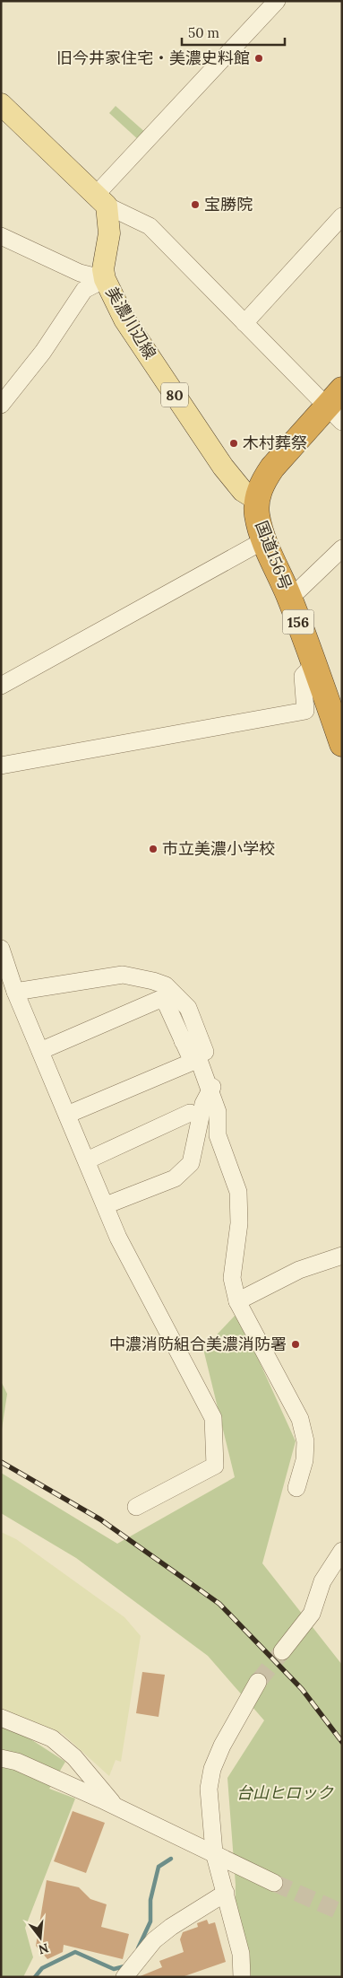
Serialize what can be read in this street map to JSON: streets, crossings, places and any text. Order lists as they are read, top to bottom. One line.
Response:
{"streets":{"highway":["国道156号","156"],"main road":["美濃川辺線","80"]},"crossings":[["美濃川辺線","国道156号"]],"parks":["台山ヒロック"],"places":["旧今井家住宅・美濃史料館","宝勝院","木村葬祭","市立美濃小学校","中濃消防組合美濃消防署"],"scale_bar":"50 m","north":"bottom"}
